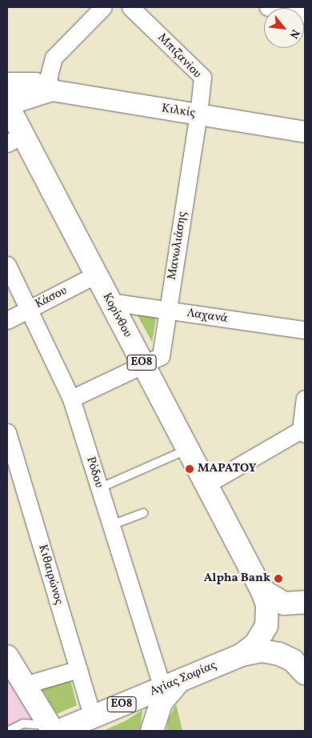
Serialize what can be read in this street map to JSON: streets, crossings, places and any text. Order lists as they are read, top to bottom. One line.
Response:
{"streets":{"main road":["Κορίνθου","ΕΟ8","Αγίας Σοφίας"],"street":["Μπιζανίου","Κιλκίς","Μανωλιάσης","Κάσου","Λαχανά","Ρόδου","Κιθαιρώνος"]},"crossings":[["Μπιζανίου","Κιλκίς"],["Μπιζανίου","Μανωλιάσης"],["Κιλκίς","Μανωλιάσης"],["Κιλκίς","Κορίνθου"],["Μανωλιάσης","Κορίνθου"],["Μανωλιάσης","Λαχανά"],["Κάσου","Κορίνθου"],["Κάσου","Ρόδου"],["Κορίνθου","Λαχανά"],["Κορίνθου","ΕΟ8"],["ΕΟ8","Αγίας Σοφίας"],["Ρόδου","Αγίας Σοφίας"],["Κιθαιρώνος","Αγίας Σοφίας"]],"places":["ΜΑΡΑΤΟΥ","Alpha Bank"],"north":"bottom right"}
